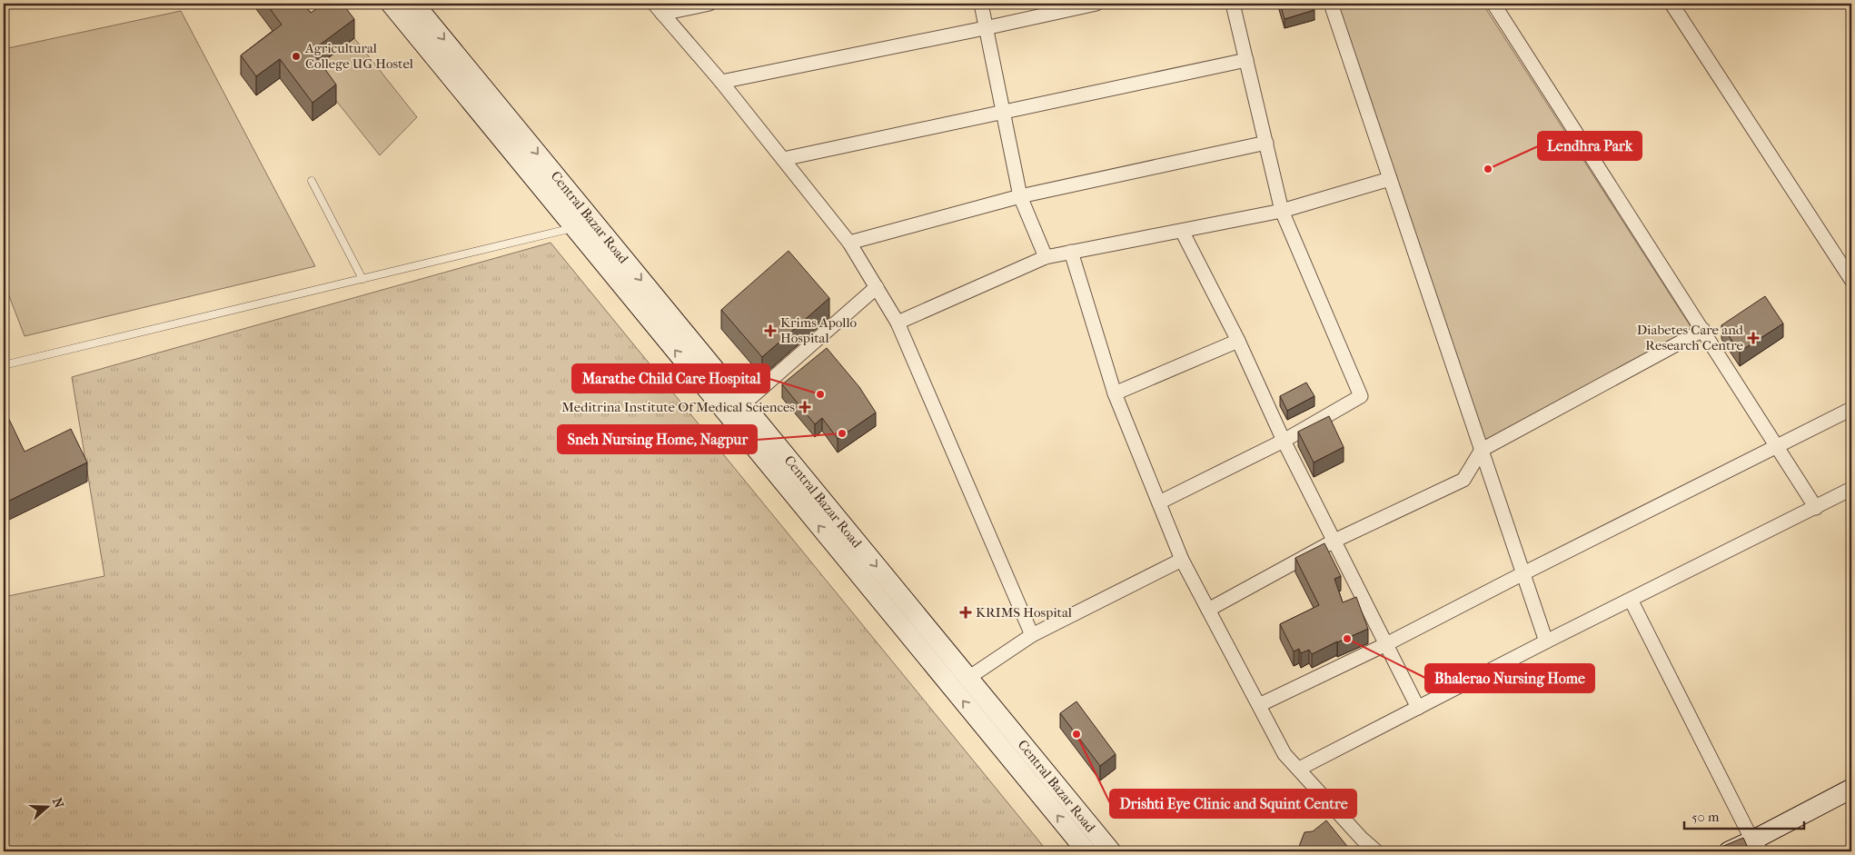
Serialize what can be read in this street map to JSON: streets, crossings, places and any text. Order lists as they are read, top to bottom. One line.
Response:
{"streets":{"main road":["Central Bazar Road"]},"places":{"other":["Agricultural College UG Hostel","Lendhra Park","Marathe Child Care Hospital","Sneh Nursing Home, Nagpur","Bhalerao Nursing Home","Drishti Eye Clinic and Squint Centre"],"health":["Krims Apollo Hospital","Diabetes Care and Research Centre","Meditrina Institute Of Medical Sciences","KRIMS Hospital"]},"scale_bar":"50 m","north":"right"}
